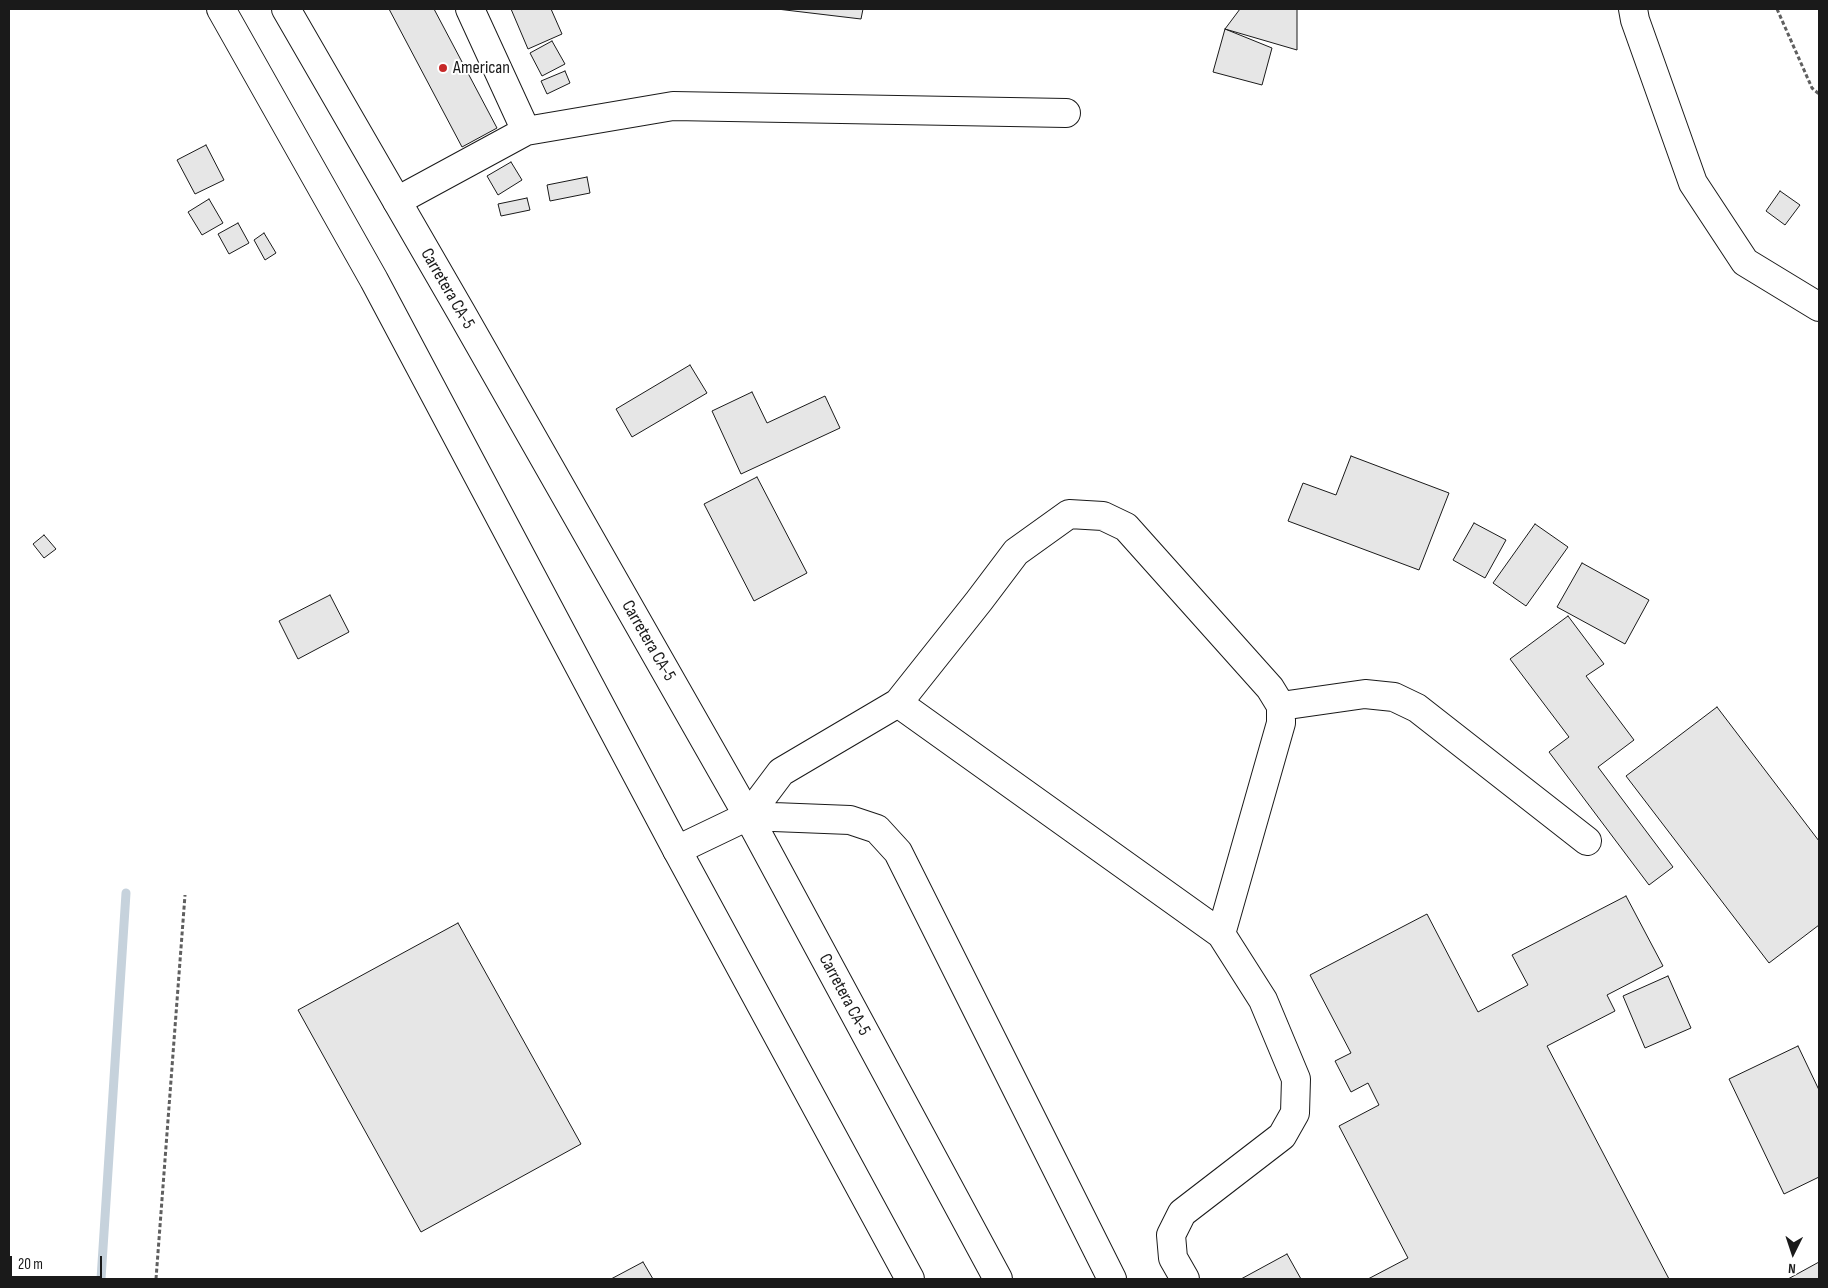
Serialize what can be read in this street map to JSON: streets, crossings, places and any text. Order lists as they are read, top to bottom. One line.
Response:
{"streets":{"main road":["Carretera CA-5"]},"places":["American"],"scale_bar":"20 m","north":"bottom"}
